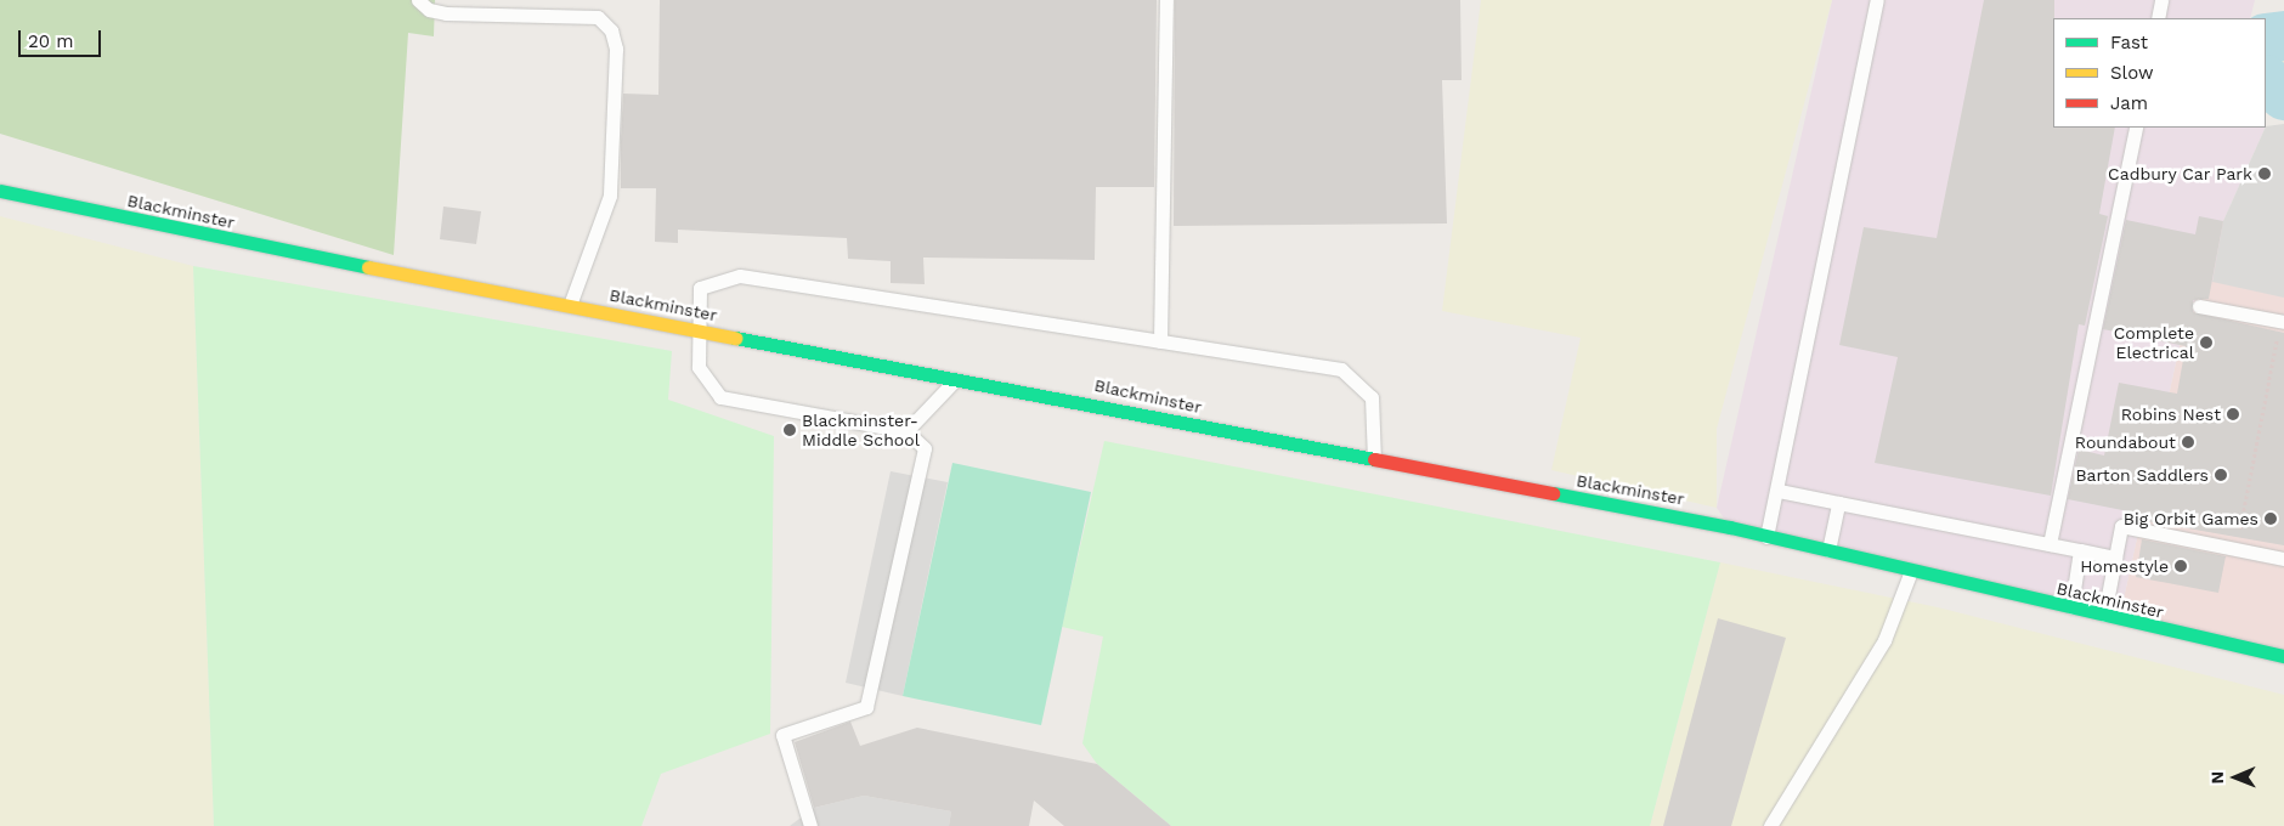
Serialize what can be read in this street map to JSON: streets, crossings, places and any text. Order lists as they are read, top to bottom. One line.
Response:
{"streets":{"main road":["Blackminster"]},"places":["Cadbury Car Park","Complete Electrical","Robins Nest","Blackminster- Middle School","Roundabout","Barton Saddlers","Big Orbit Games","Homestyle"],"legend":["Fast","Slow","Jam"],"scale_bar":"20 m","north":"left"}
